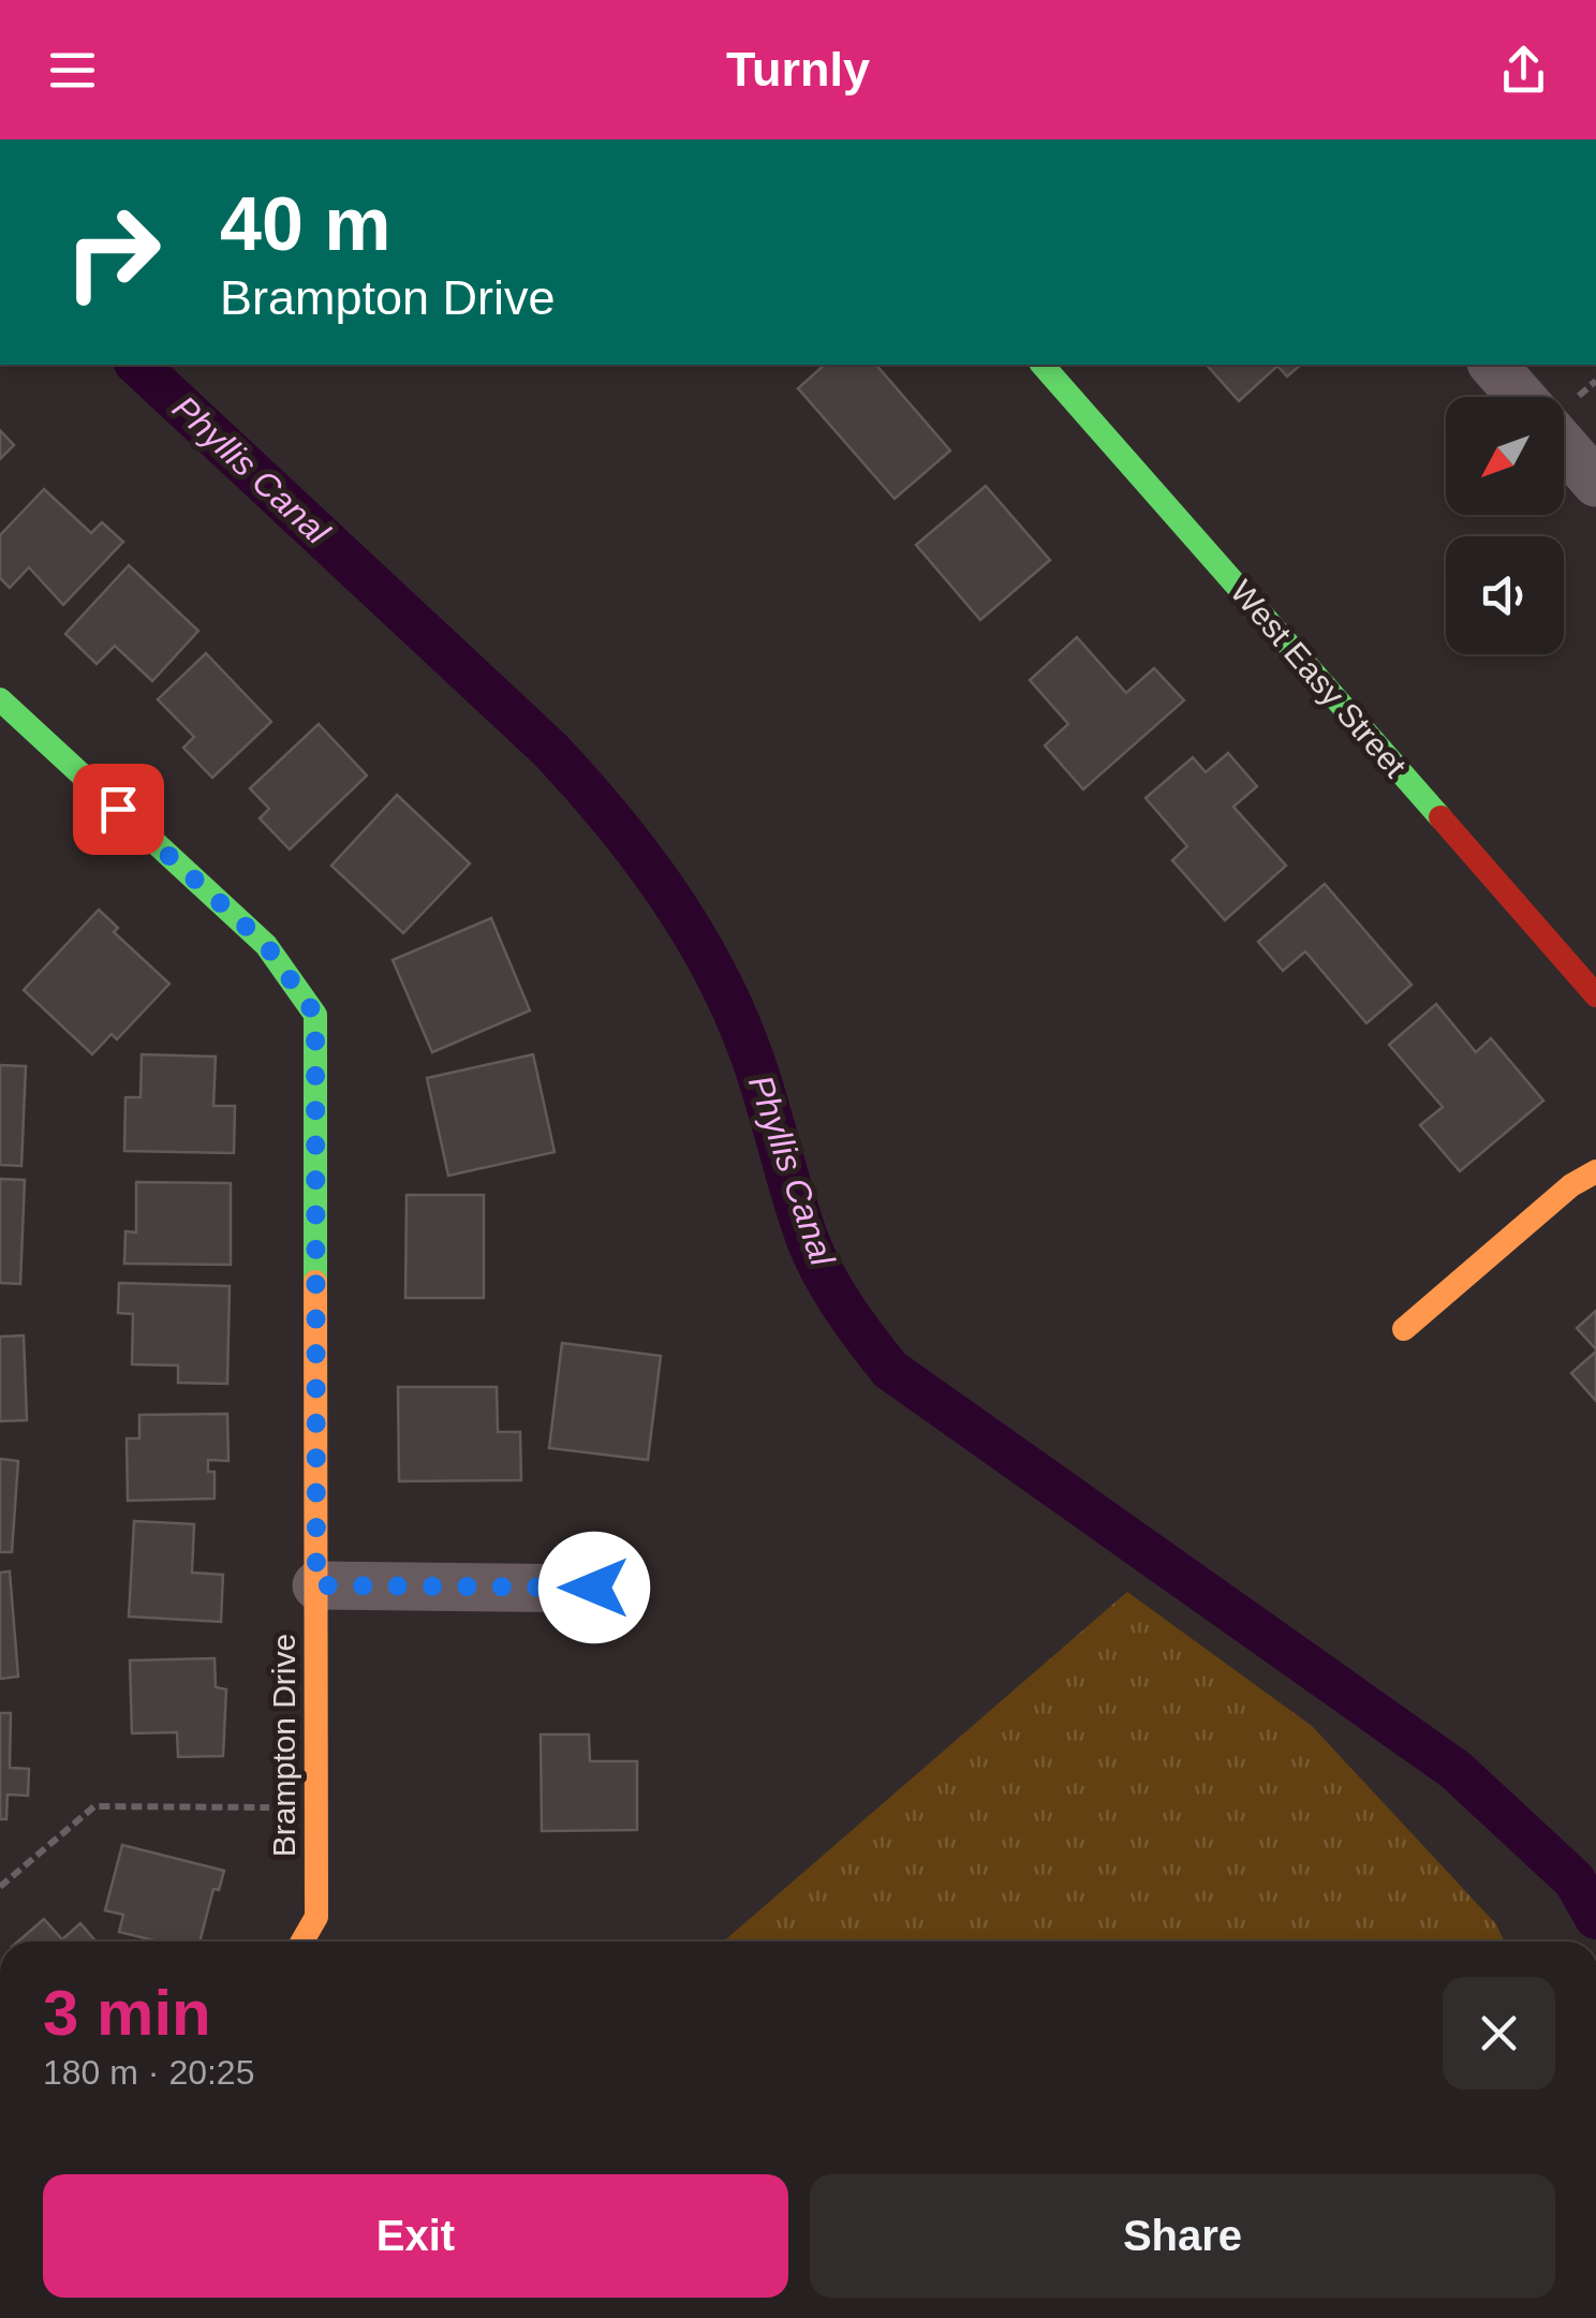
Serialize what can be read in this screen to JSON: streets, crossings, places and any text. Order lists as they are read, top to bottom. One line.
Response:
{"streets":{"street":["West Easy Street","Brampton Drive"]},"water":["Phyllis Canal"],"north":"bottom left","page":{"header":"Turnly","turn":["40 m","Brampton Drive"],"heading":["3 min","180 m · 20:25"],"buttons":["Exit","Share"]}}
